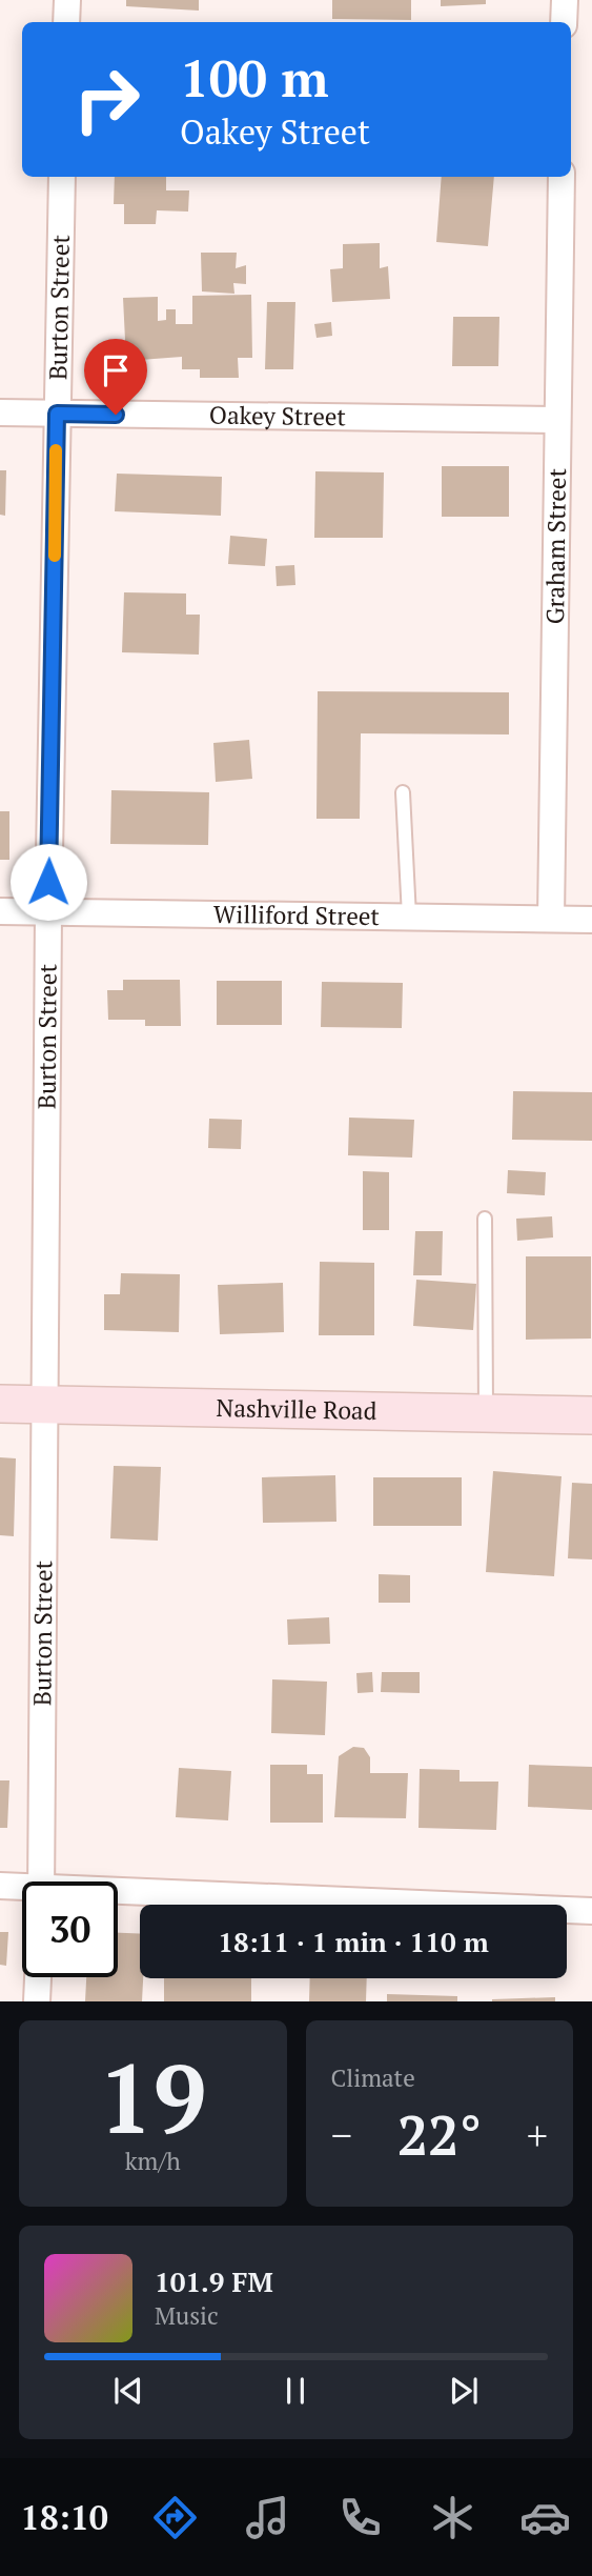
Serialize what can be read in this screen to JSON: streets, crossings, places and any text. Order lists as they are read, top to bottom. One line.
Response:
{"streets":{"main road":["Nashville Road"],"street":["Burton Street","Oakey Street","Graham Street","Williford Street"]},"crossings":[["Burton Street","Oakey Street"],["Burton Street","Williford Street"],["Burton Street","Nashville Road"],["Oakey Street","Graham Street"],["Graham Street","Williford Street"]],"page":{"turn":["100 m","Oakey Street"],"limit":"30","trip":"18:11 · 1 min · 110 m","tile":[["19","km/h"],"Climate"],"heat":["−","22°","+"],"song":["101.9 FM","Music"],"tabs":"18:10"}}
